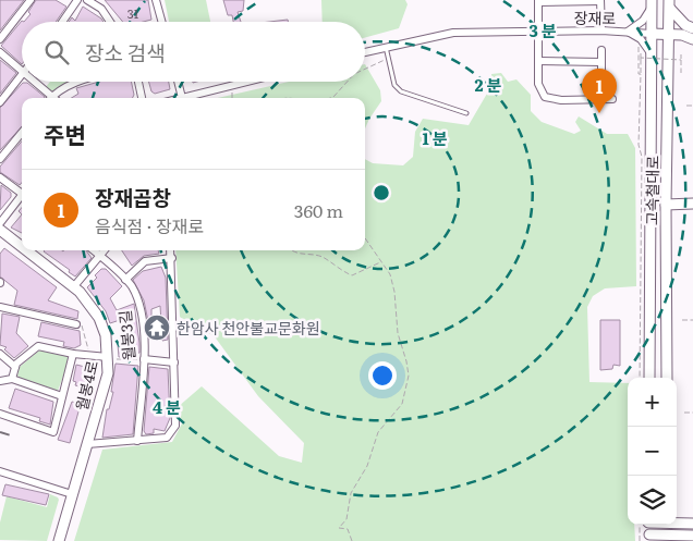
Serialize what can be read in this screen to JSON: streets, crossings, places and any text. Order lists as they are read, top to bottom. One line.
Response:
{"streets":{"main road":["고속철대로","월봉4로"],"street":["장재로","월봉3길"]},"crossings":[["장재로","고속철대로"]],"places":{"temple":["한암사 천안불교문화원"]},"house_numbers":["31"],"page":{"search":"장소 검색","pins":"1","heading":"주변","list":[{"mark":"1","name":"장재곱창","note":"음식점 · 장재로","value":"360 m"}],"map_buttons":["+","−"]},"rings":["3 분","2 분","1 분","4 분"]}
